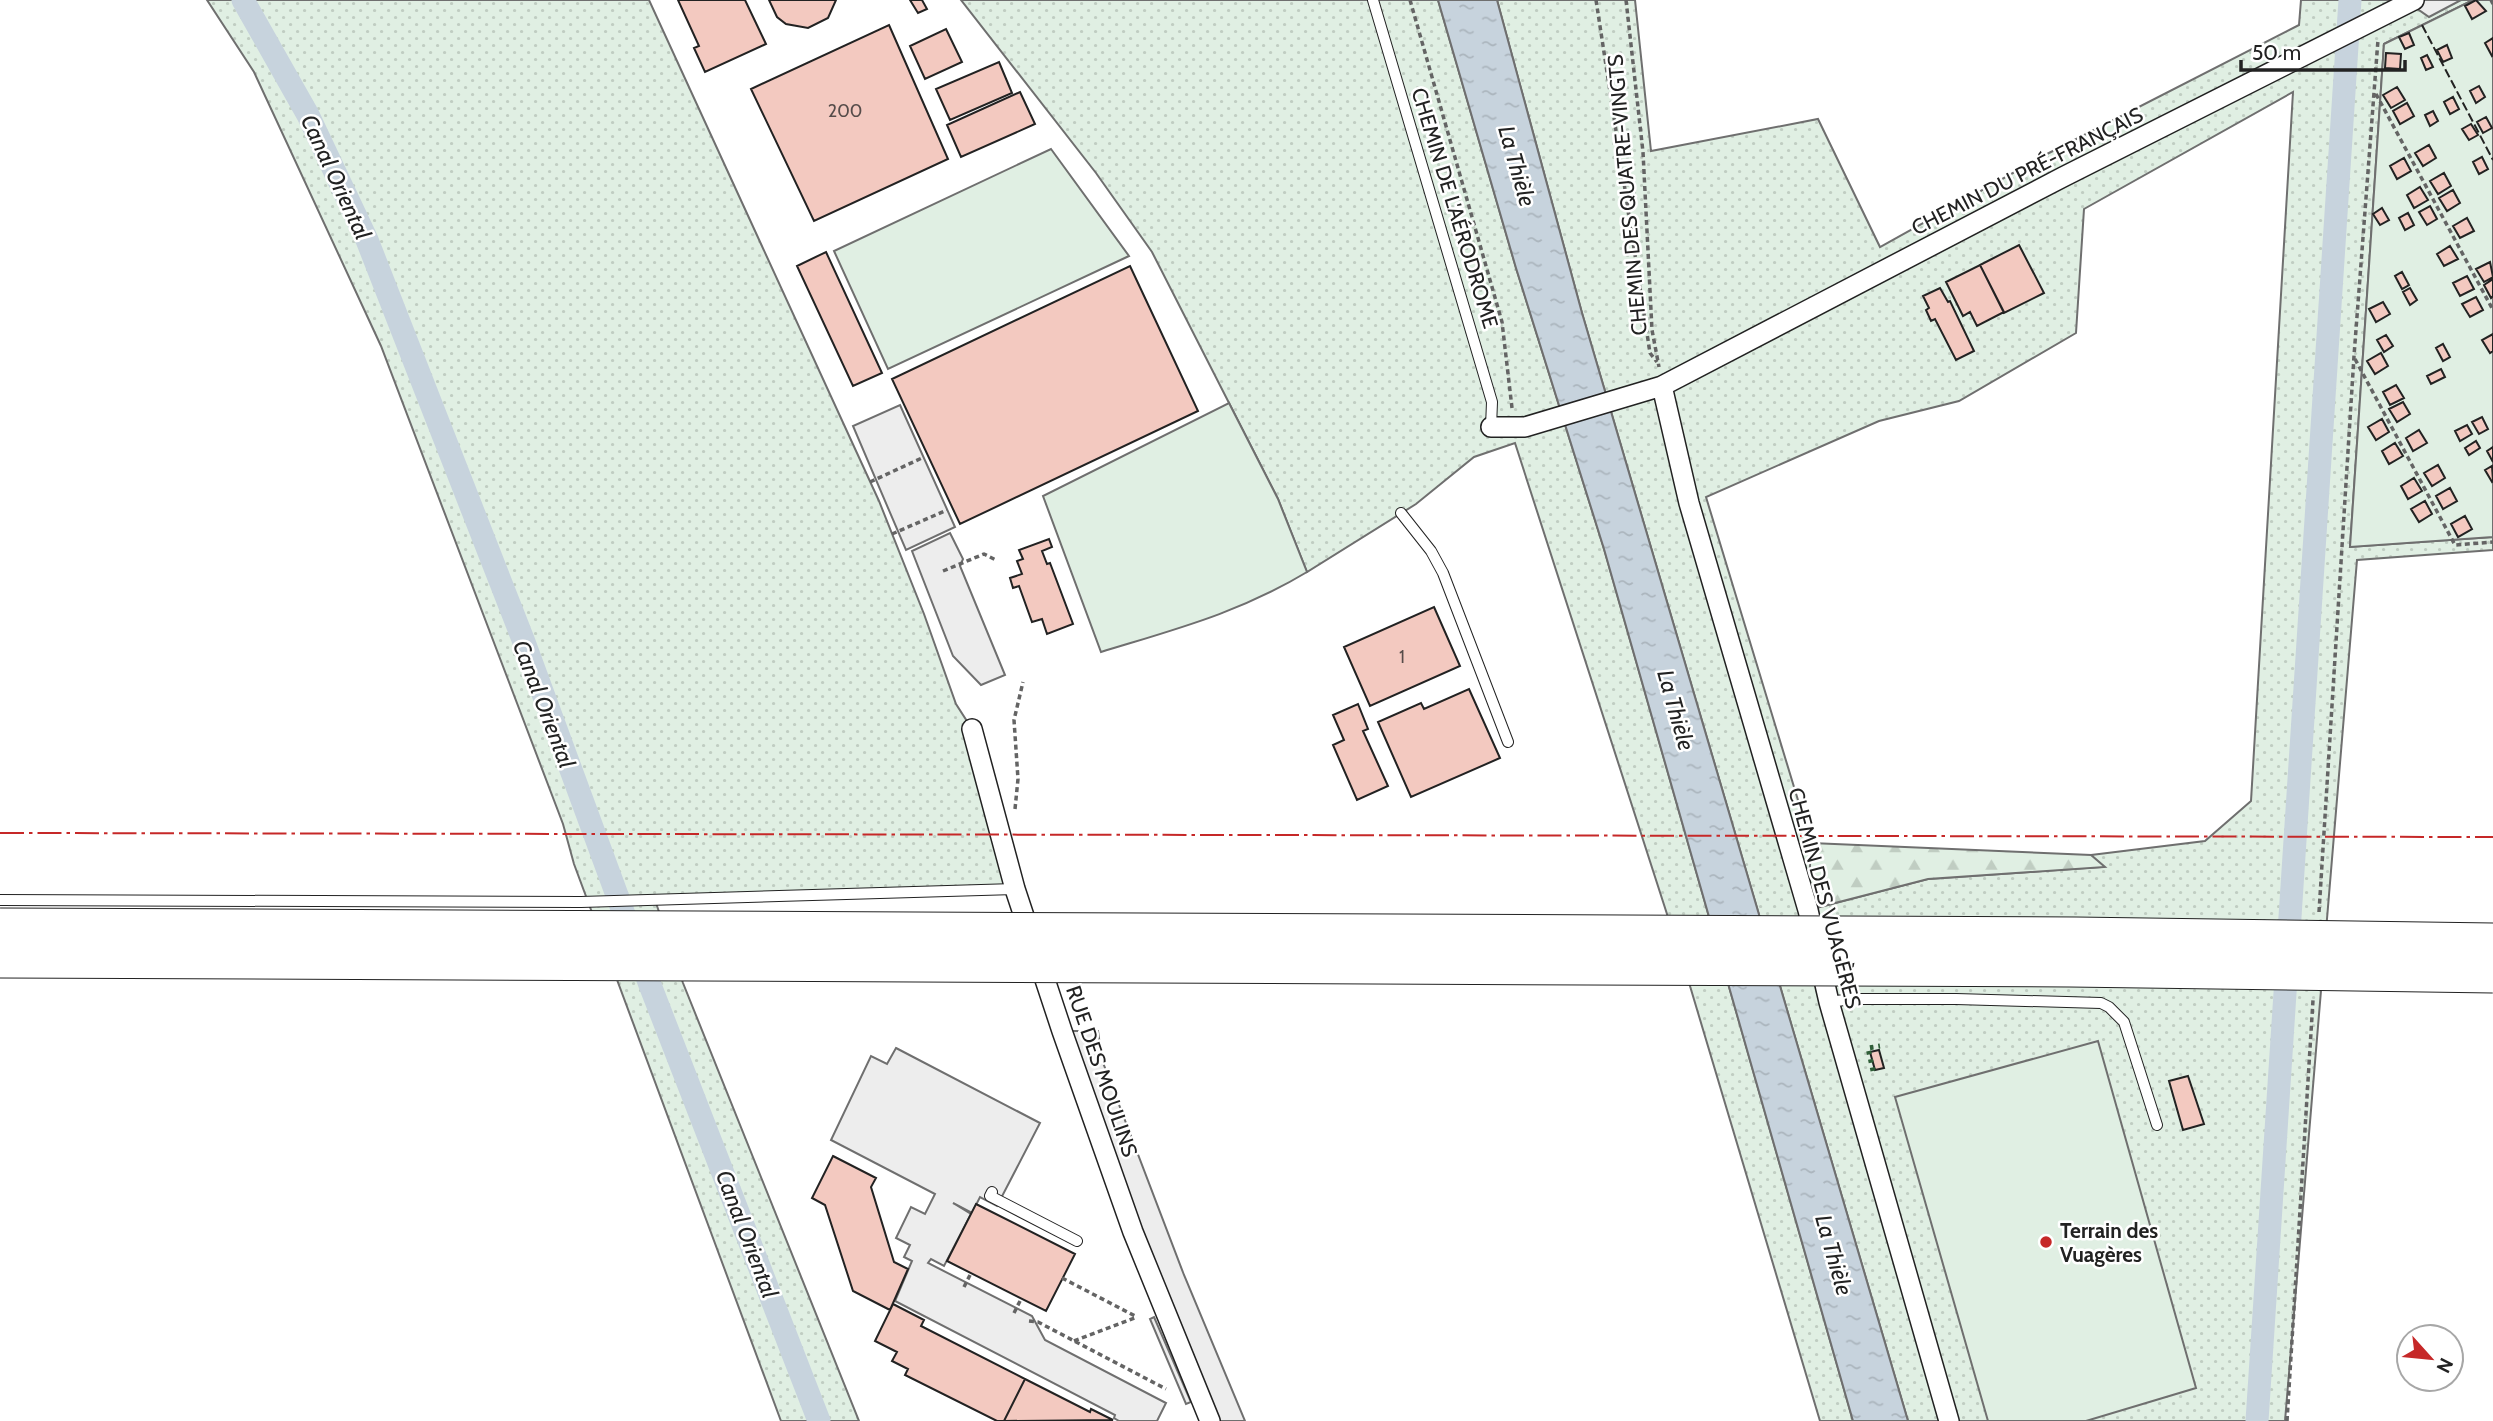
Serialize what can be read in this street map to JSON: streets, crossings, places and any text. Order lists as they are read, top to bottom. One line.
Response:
{"streets":{"street":["CHEMIN DU PRÉ-FRANÇAIS","CHEMIN DES VUAGÈRES","RUE DES MOULINS"],"lane":["CHEMIN DE L'AÉRODROME"],"path":["CHEMIN DES QUATRE-VINGTS"]},"crossings":[["CHEMIN DU PRÉ-FRANÇAIS","CHEMIN DES QUATRE-VINGTS"],["CHEMIN DU PRÉ-FRANÇAIS","CHEMIN DE L'AÉRODROME"],["CHEMIN DU PRÉ-FRANÇAIS","CHEMIN DES VUAGÈRES"],["CHEMIN DES QUATRE-VINGTS","CHEMIN DES VUAGÈRES"]],"water":["La Thièle","Canal Oriental"],"places":["Terrain des Vuagères"],"house_numbers":["200","1"],"scale_bar":"50 m","north":"bottom right"}
